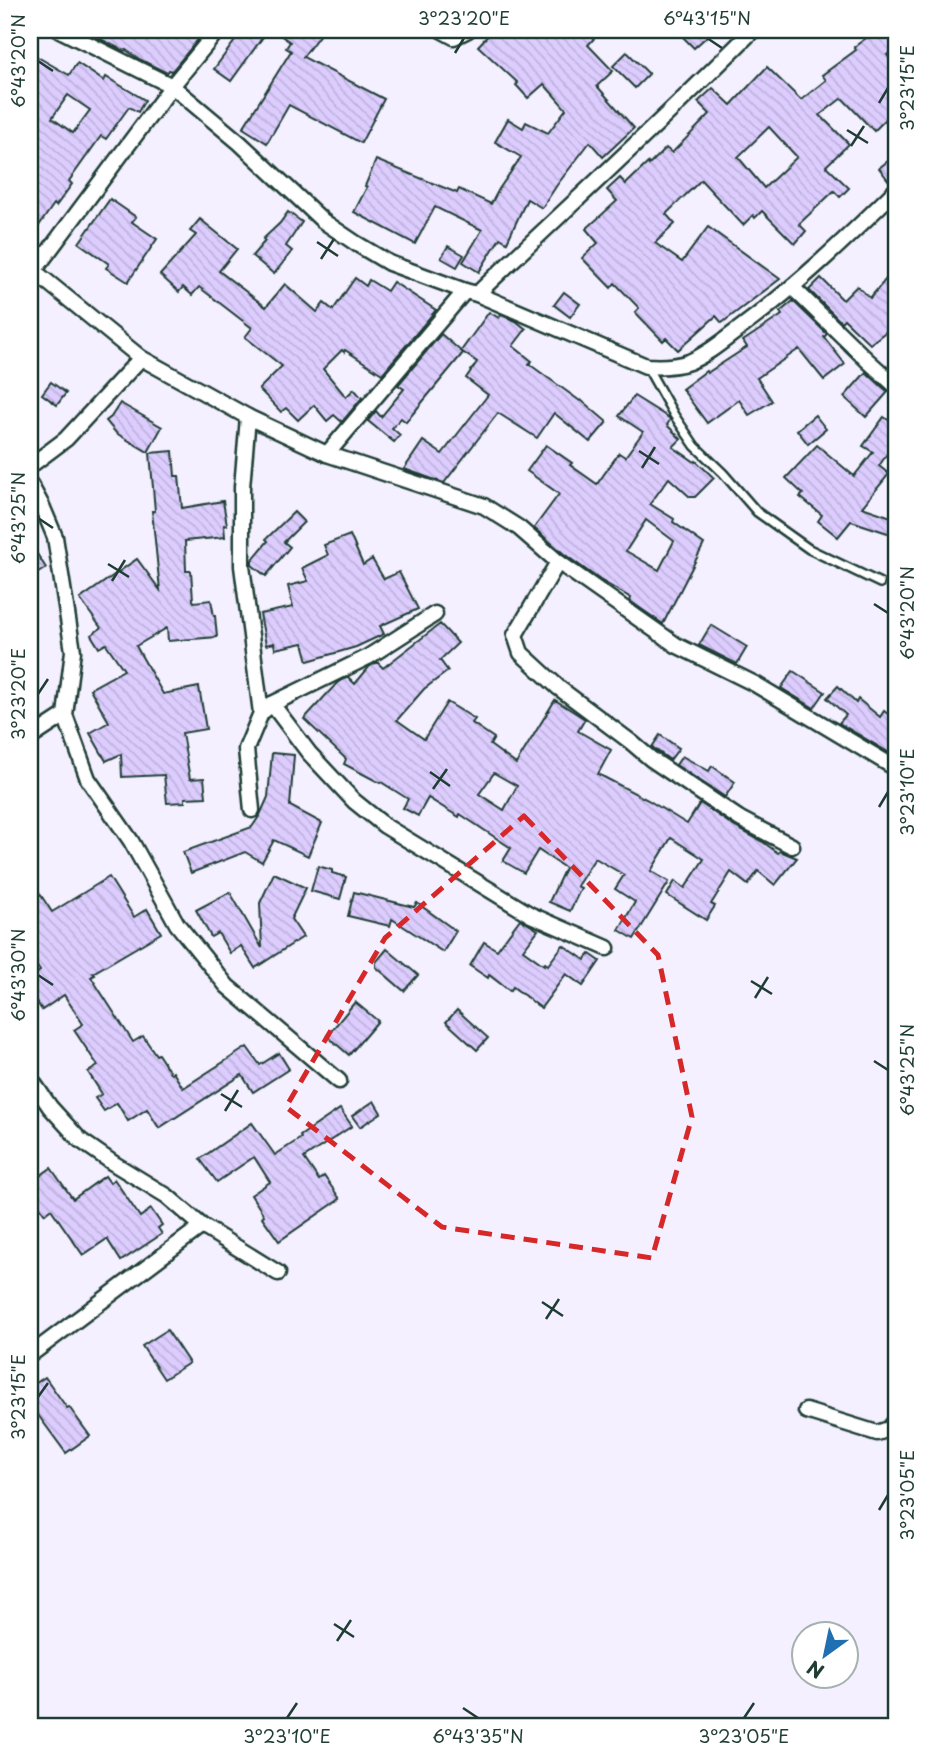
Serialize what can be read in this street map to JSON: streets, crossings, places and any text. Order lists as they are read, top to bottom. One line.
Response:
{"north":"bottom left","coordinates":["3°23'20\"E","6°43'15\"N","6°43'20\"N","3°23'15\"E","6°43'25\"N","3°23'10\"E","6°43'30\"N","3°23'05\"E","6°43'35\"N"]}
